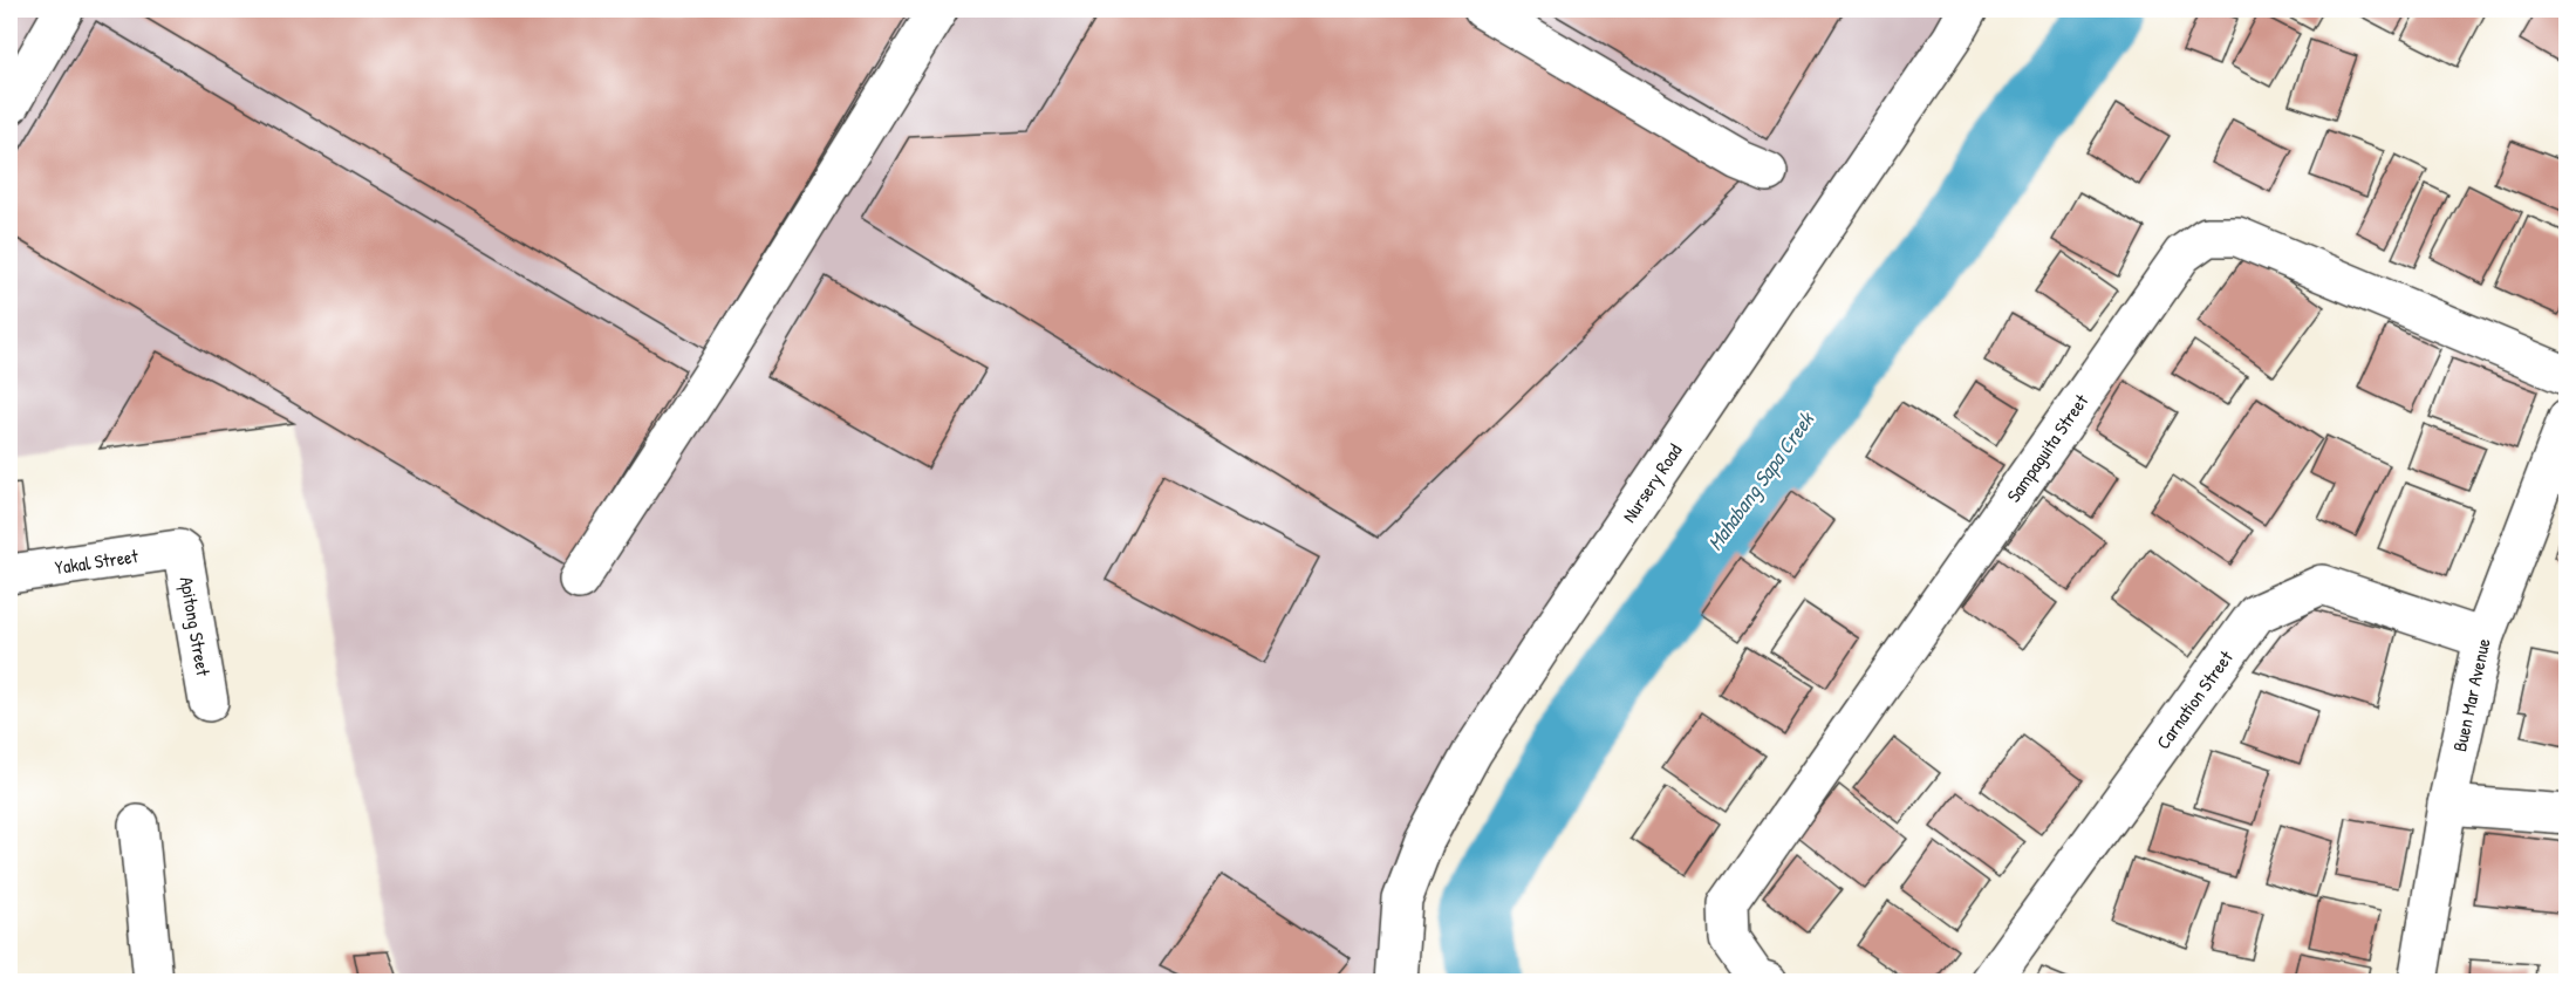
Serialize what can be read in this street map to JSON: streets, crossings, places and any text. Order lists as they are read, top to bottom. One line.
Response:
{"streets":{"street":["Sampaguita Street","Nursery Road","Yakal Street","Apitong Street","Buen Mar Avenue","Carnation Street"]},"crossings":[["Yakal Street","Apitong Street"],["Buen Mar Avenue","Carnation Street"]],"water":["Mahabang Sapa Creek"]}
